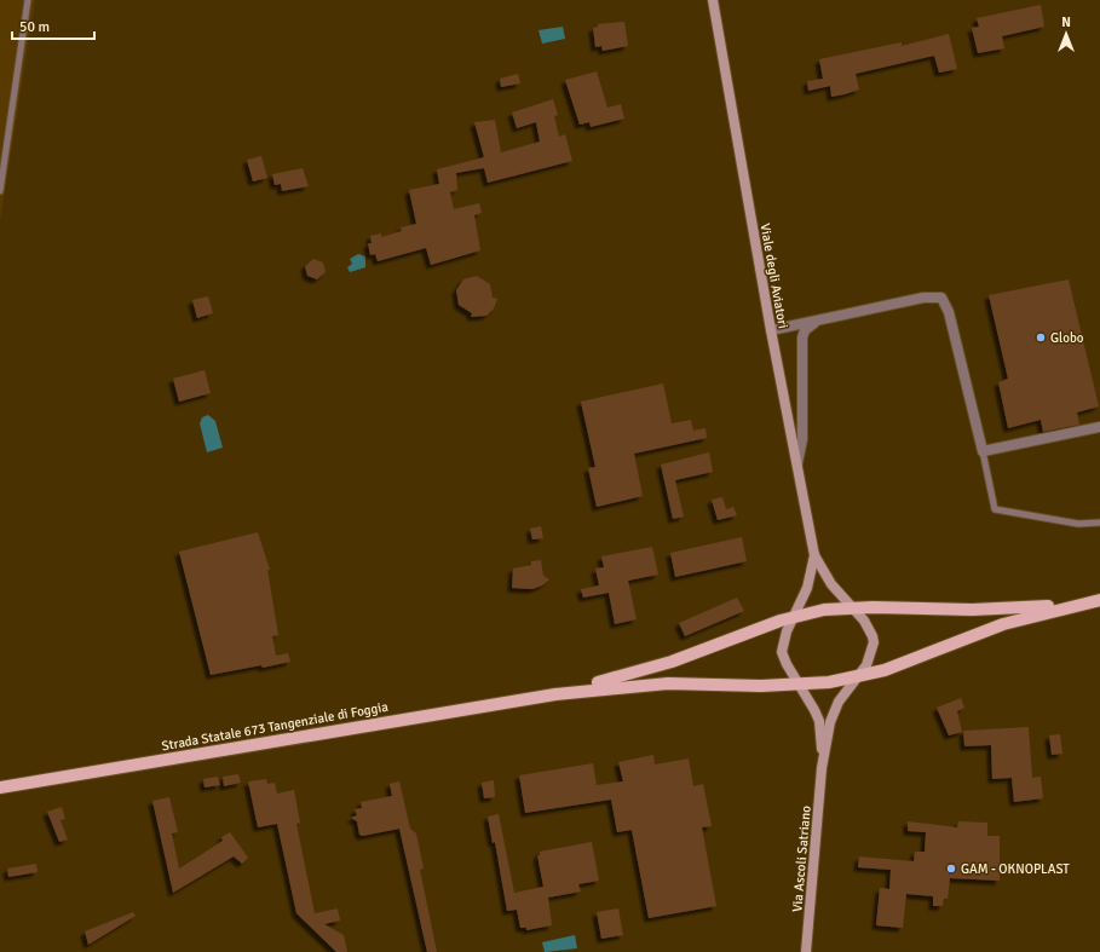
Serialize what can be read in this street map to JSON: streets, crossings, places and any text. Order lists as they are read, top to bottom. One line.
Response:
{"streets":{"main road":["Viale degli Aviatori","Strada Statale 673 Tangenziale di Foggia","Via Ascoli Satriano"]},"crossings":[["Viale degli Aviatori","Strada Statale 673 Tangenziale di Foggia"],["Viale degli Aviatori","Via Ascoli Satriano"],["Strada Statale 673 Tangenziale di Foggia","Via Ascoli Satriano"]],"places":["Globo","GAM - OKNOPLAST"],"scale_bar":"50 m","north":"top"}
